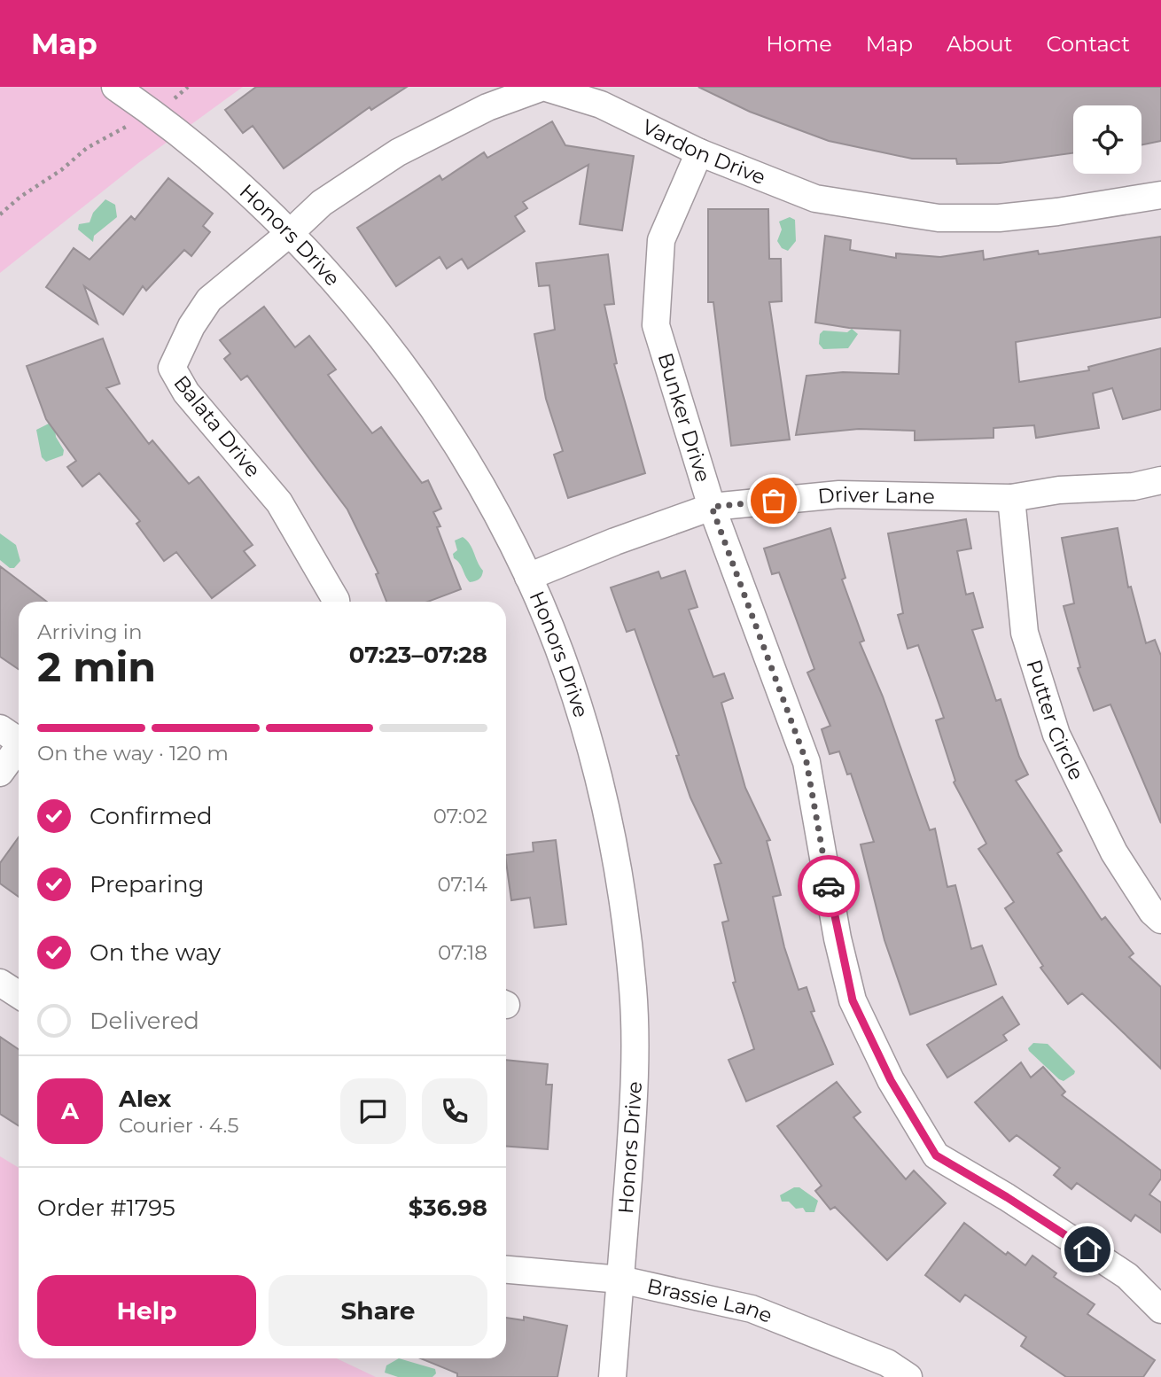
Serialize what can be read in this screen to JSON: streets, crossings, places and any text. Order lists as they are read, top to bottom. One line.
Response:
{"streets":{"street":["Vardon Drive","Honors Drive","Bunker Drive","Balata Drive","Driver Lane","Putter Circle","Brassie Lane"]},"crossings":[["Vardon Drive","Honors Drive"],["Vardon Drive","Bunker Drive"],["Vardon Drive","Balata Drive"],["Honors Drive","Balata Drive"],["Honors Drive","Driver Lane"],["Honors Drive","Brassie Lane"],["Bunker Drive","Driver Lane"],["Driver Lane","Putter Circle"]],"page":{"header":"Map","nav":["Home","Map","About","Contact"],"heading":["2 min","Arriving in","07:23–07:28"],"panel":["Alex","Courier · 4.5","Order #1795","$36.98"],"bar":"On the way · 120 m","list":[["Confirmed","07:02"],["Preparing","07:14"],["On the way","07:18"],"Delivered"],"round":"A","buttons":["Help","Share"]}}
